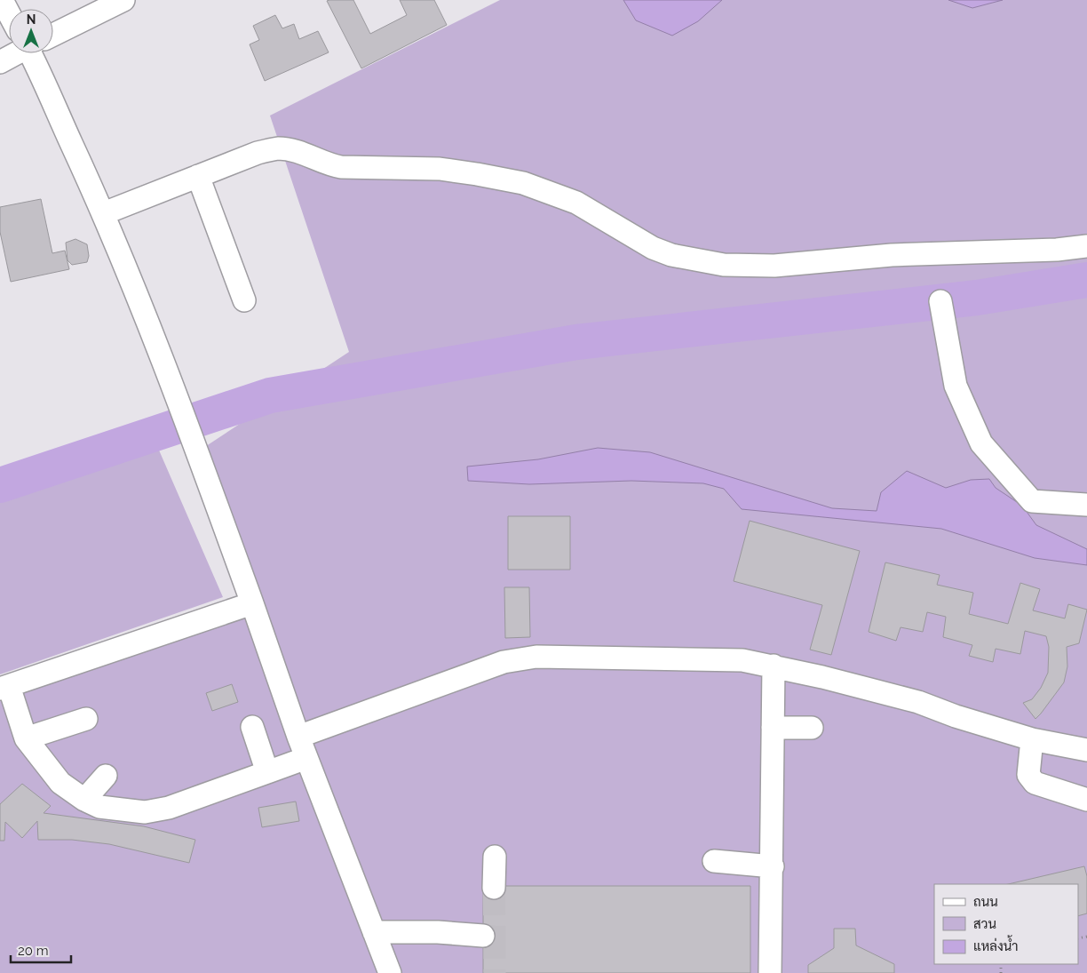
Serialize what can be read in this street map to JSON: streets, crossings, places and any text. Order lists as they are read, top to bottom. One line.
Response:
{"legend":["ถนน","สวน","แหล่งน้ำ"],"scale_bar":"20 m","north":"top"}
